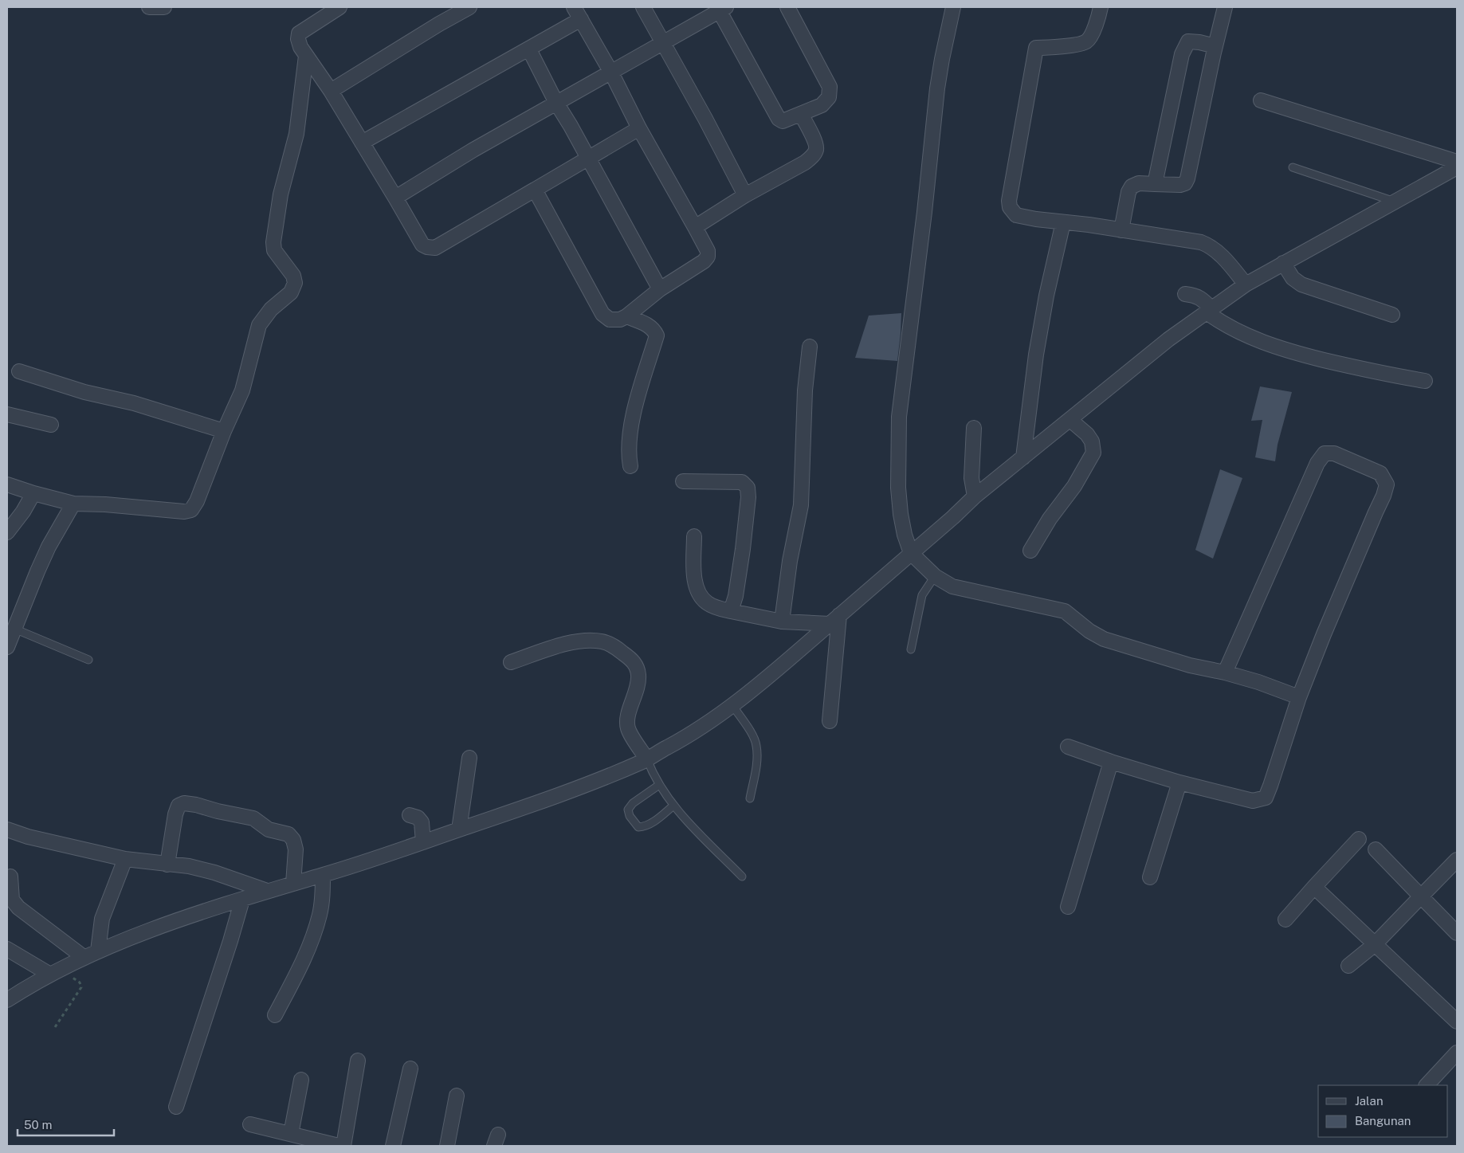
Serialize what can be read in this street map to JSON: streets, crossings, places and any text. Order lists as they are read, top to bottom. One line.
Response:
{"legend":["Jalan","Bangunan"],"scale_bar":"50 m"}
